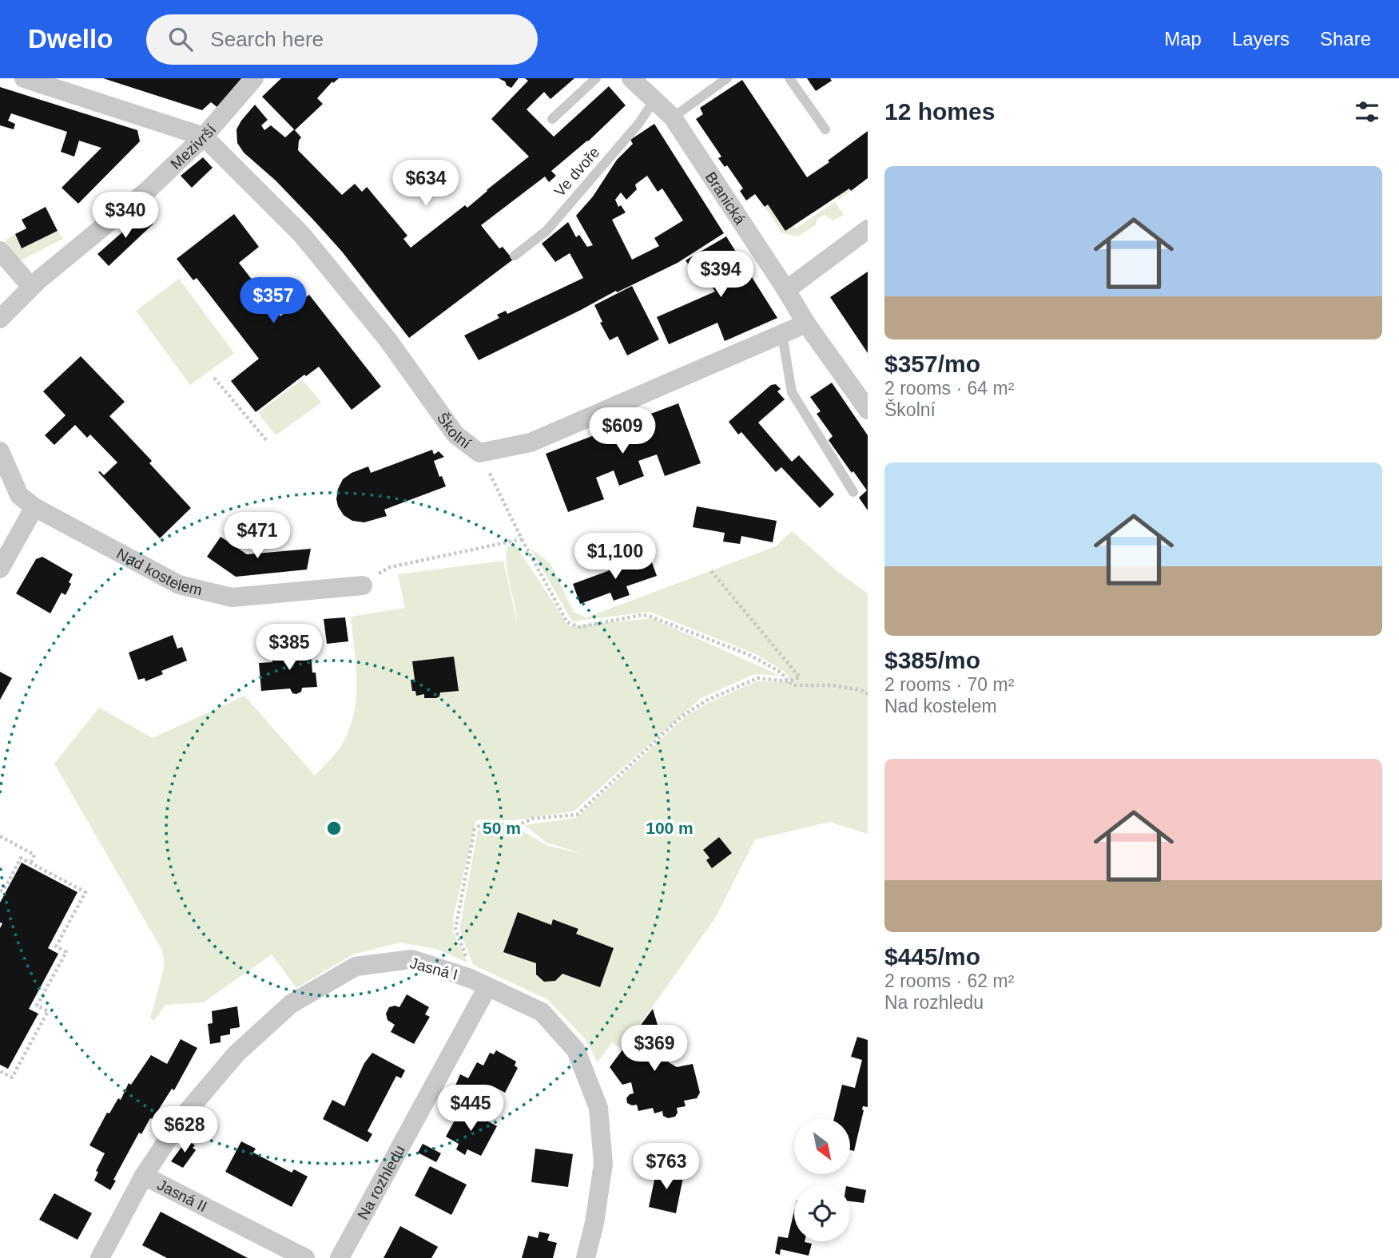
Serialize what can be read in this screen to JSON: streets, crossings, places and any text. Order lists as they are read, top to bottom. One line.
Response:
{"streets":{"street":["Mezivrší","Branická","Školní","Nad kostelem","Jasná I","Na rozhledu","Jasná II"],"lane":["Ve dvoře"]},"crossings":[["Mezivrší","Školní"],["Ve dvoře","Branická"],["Branická","Školní"],["Jasná I","Na rozhledu"],["Jasná I","Jasná II"]],"north":"bottom right","page":{"header":"Dwello","search":"Search here","nav":["Map","Layers","Share"],"heading":"12 homes","list":[{"name":"$357/mo","note":"2 rooms · 64 m² · Školní"},{"name":"$385/mo","note":"2 rooms · 70 m² · Nad kostelem"},{"name":"$445/mo","note":"2 rooms · 62 m² · Na rozhledu"}],"price":["$634","$340","$394","$357","$609","$471","$1,100","$385","$369","$445","$628","$763"]},"rings":["50 m","100 m"]}
